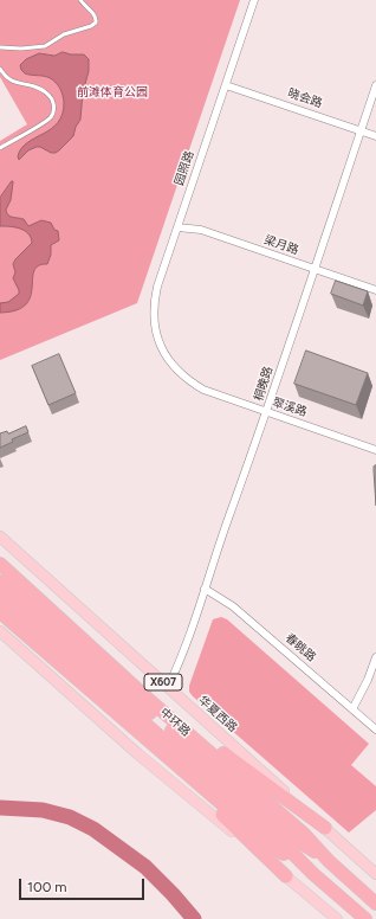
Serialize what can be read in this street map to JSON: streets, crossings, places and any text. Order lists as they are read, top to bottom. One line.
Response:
{"streets":{"highway":["中环路"],"main road":["X607","华夏西路"],"street":["晓会路","园照路","梁月路","桐晚路","翠溪路","春眺路"]},"crossings":[["晓会路","园照路"],["晓会路","桐晚路"],["园照路","梁月路"],["园照路","翠溪路"],["梁月路","桐晚路"],["桐晚路","翠溪路"],["桐晚路","春眺路"],["桐晚路","华夏西路"]],"parks":["前滩体育公园"],"scale_bar":"100 m"}
